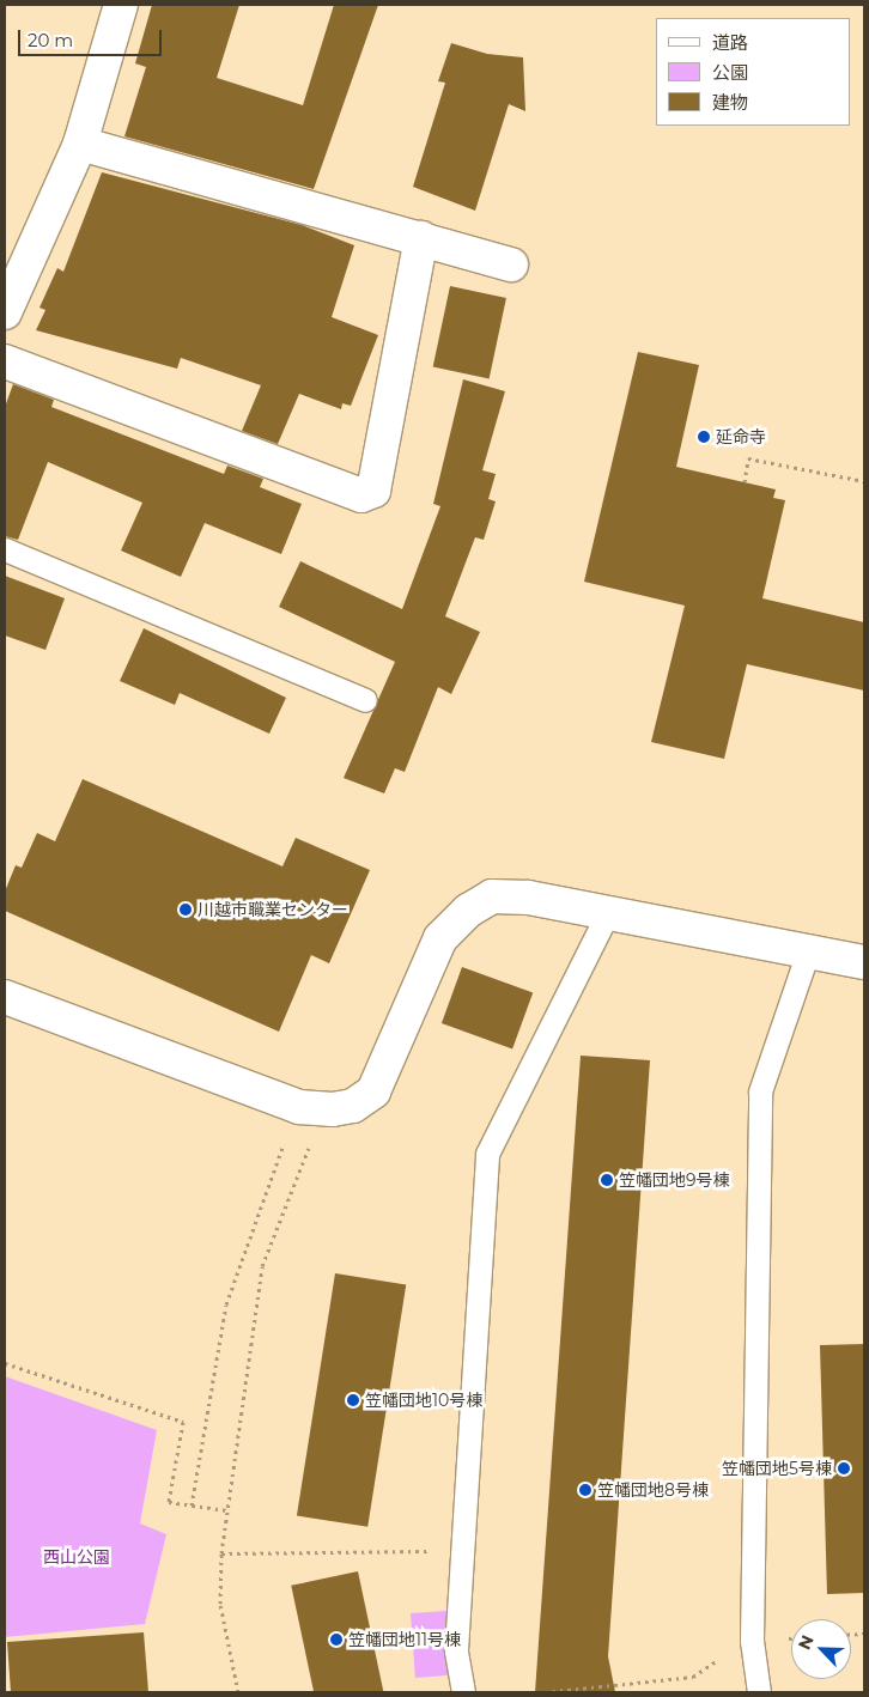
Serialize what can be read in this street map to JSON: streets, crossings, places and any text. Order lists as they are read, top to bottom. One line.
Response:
{"parks":["西山公園"],"places":["延命寺","川越市職業センター","笠幡団地9号棟","笠幡団地10号棟","笠幡団地5号棟","笠幡団地8号棟","笠幡団地11号棟"],"legend":["道路","公園","建物"],"scale_bar":"20 m","north":"top left"}
